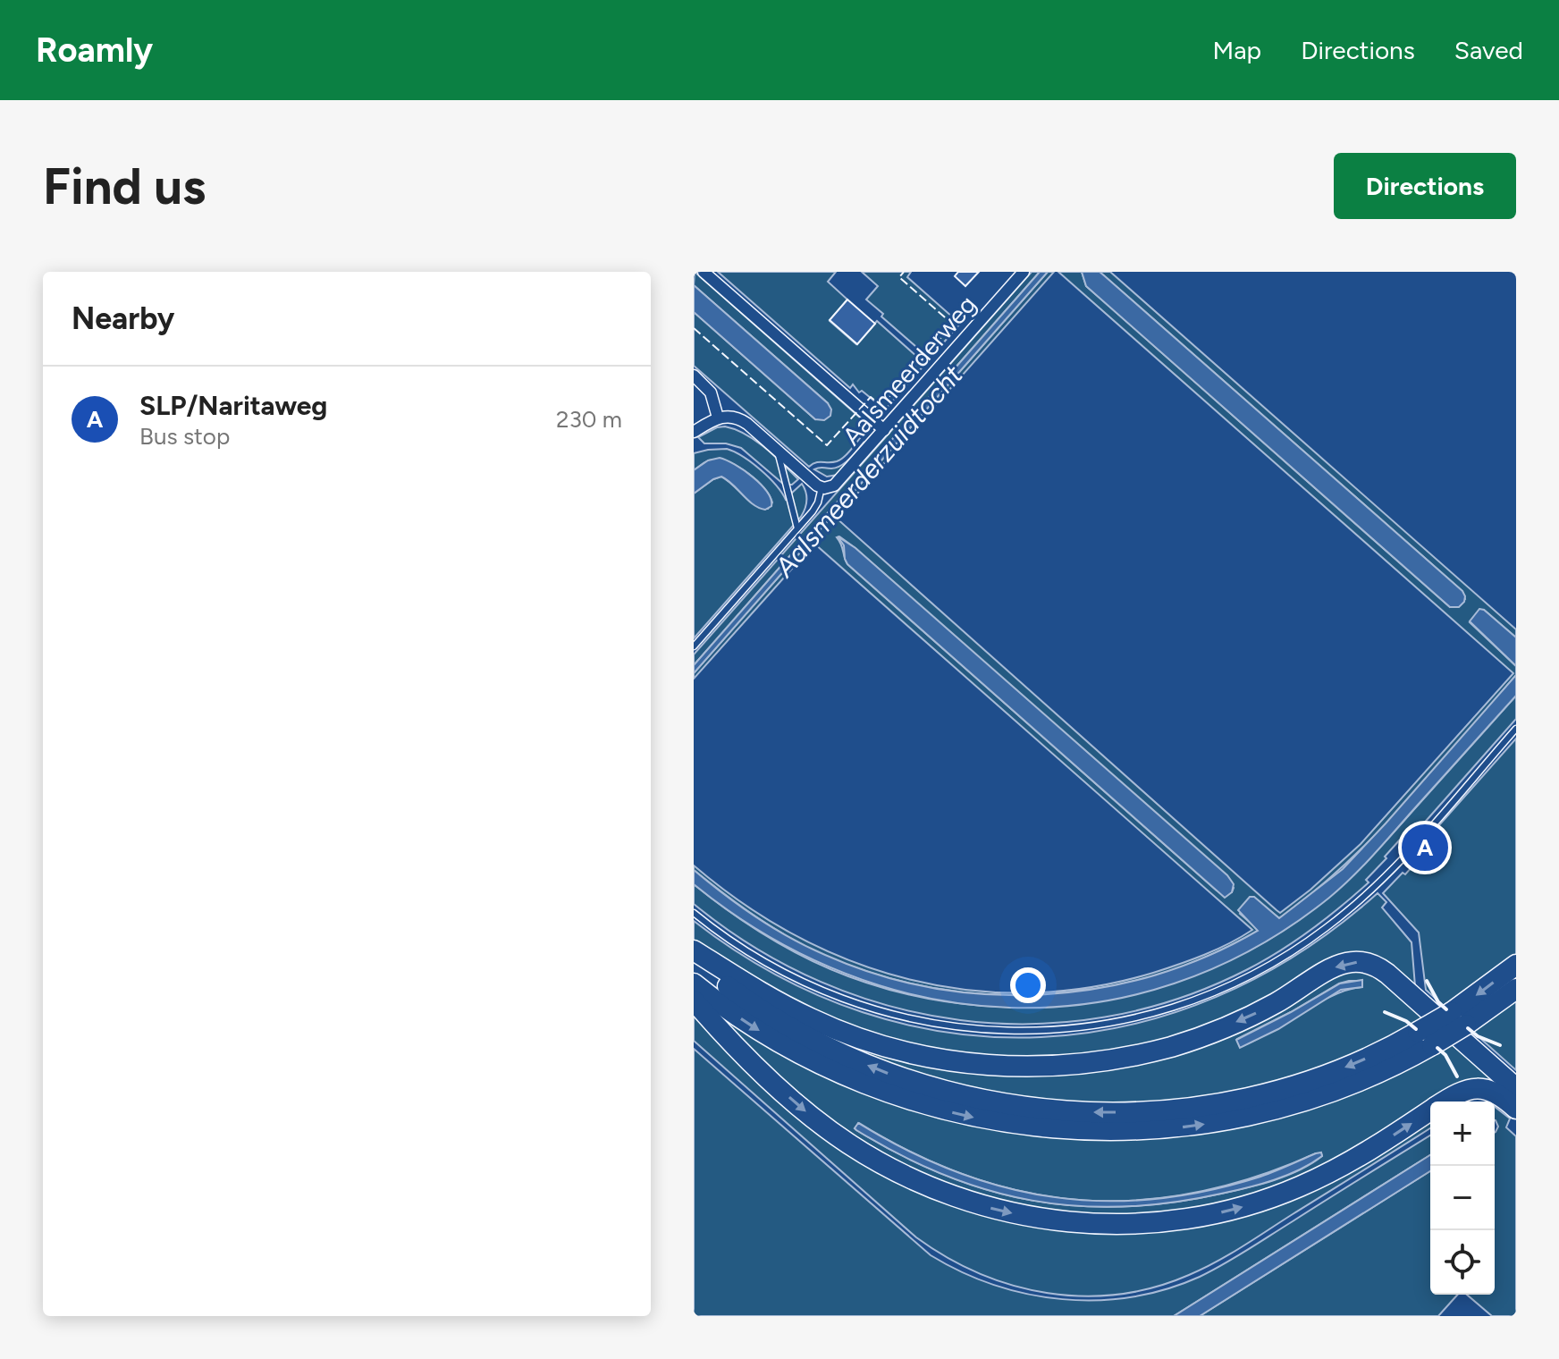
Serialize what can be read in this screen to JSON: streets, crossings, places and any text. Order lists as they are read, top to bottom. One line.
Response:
{"streets":{"street":["Aalsmeerderweg"]},"water":["Aalsmeerderzuidtocht"],"page":{"header":"Roamly","nav":["Map","Directions","Saved"],"buttons":"Directions","title":"Find us","heading":"Nearby","list":[{"mark":"A","name":"SLP/Naritaweg","note":"Bus stop","value":"230 m"}],"pins":"A","map_buttons":["+","−"]}}
